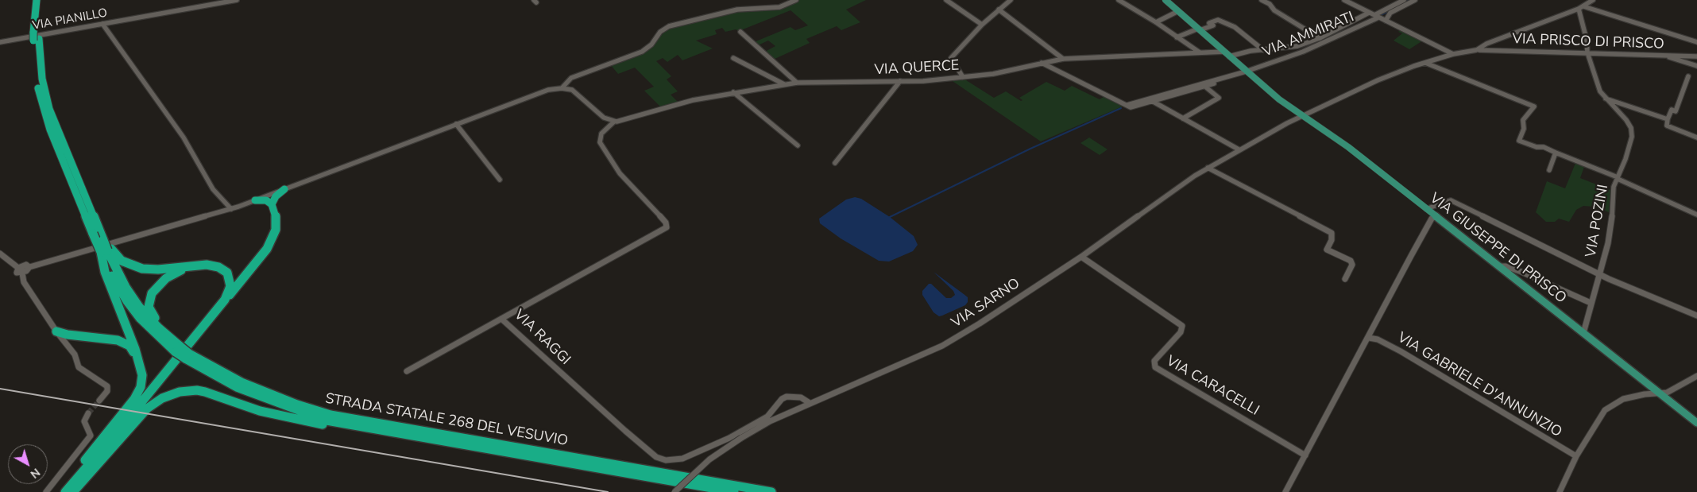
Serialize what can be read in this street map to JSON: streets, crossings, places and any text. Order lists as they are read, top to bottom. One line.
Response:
{"streets":{"highway":["STRADA STATALE 268 DEL VESUVIO"],"main road":["VIA GIUSEPPE DI PRISCO"],"street":["VIA PIANILLO","VIA AMMIRATI","VIA PRISCO DI PRISCO","VIA QUERCE","VIA POZINI","VIA SARNO","VIA RAGGI","VIA GABRIELE D'ANNUNZIO","VIA CARACELLI"]},"crossings":[["VIA AMMIRATI","VIA QUERCE"],["VIA AMMIRATI","VIA GIUSEPPE DI PRISCO"],["VIA PRISCO DI PRISCO","VIA POZINI"],["VIA QUERCE","VIA GIUSEPPE DI PRISCO"],["VIA QUERCE","VIA RAGGI"],["VIA POZINI","VIA GIUSEPPE DI PRISCO"],["VIA GIUSEPPE DI PRISCO","VIA SARNO"],["VIA SARNO","VIA RAGGI"],["VIA SARNO","VIA CARACELLI"]],"north":"bottom right"}
